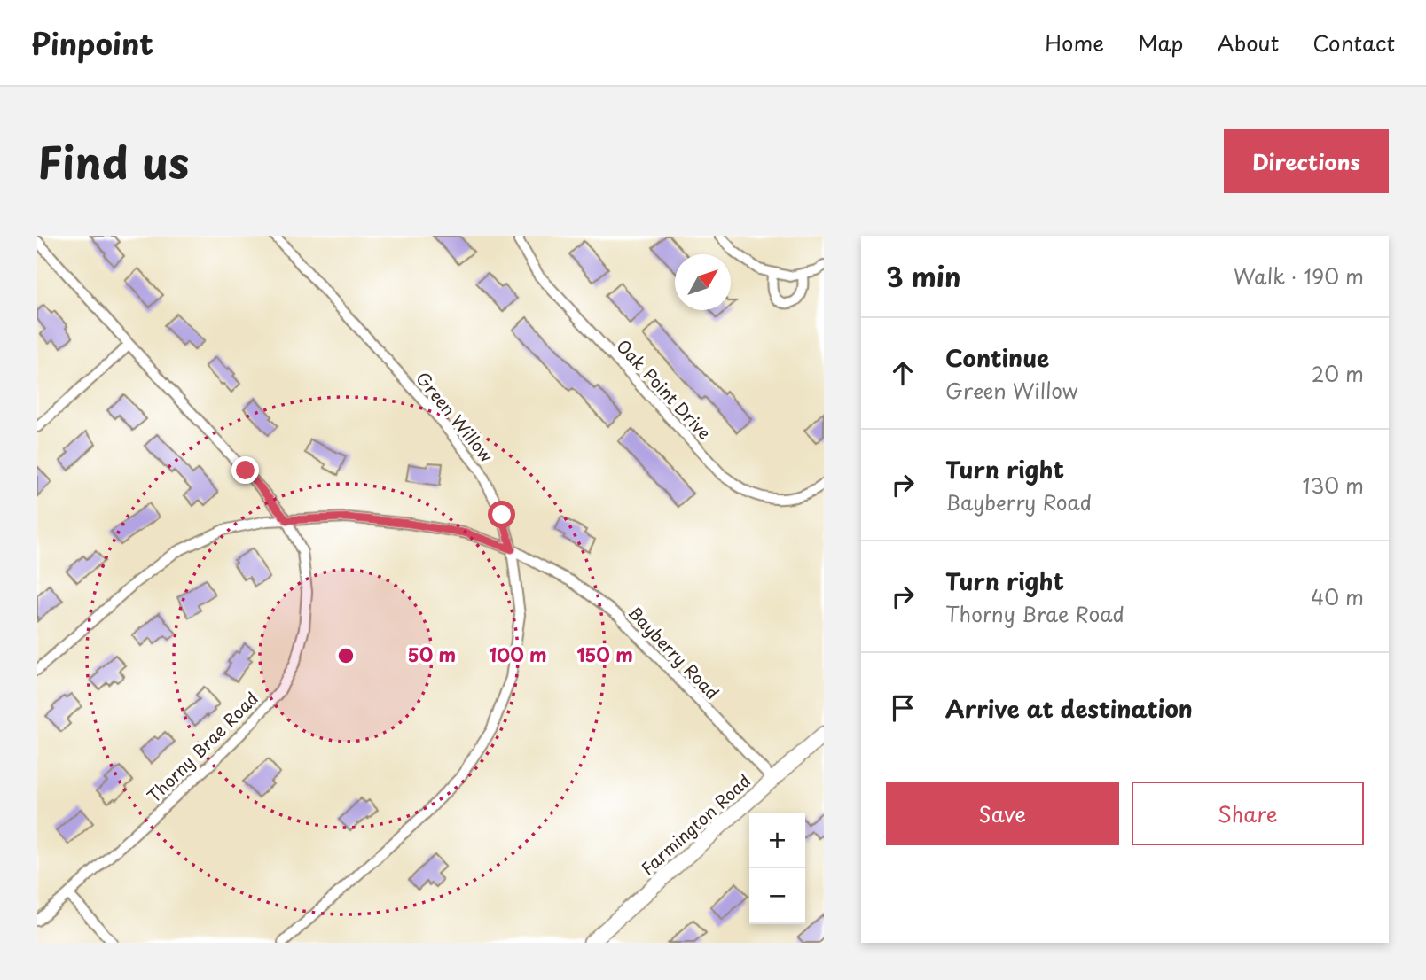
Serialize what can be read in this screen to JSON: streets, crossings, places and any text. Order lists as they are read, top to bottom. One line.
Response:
{"streets":{"street":["Oak Point Drive","Green Willow","Bayberry Road","Thorny Brae Road","Farmington Road"]},"crossings":[["Green Willow","Bayberry Road"],["Bayberry Road","Thorny Brae Road"],["Bayberry Road","Farmington Road"]],"north":"top right","page":{"header":"Pinpoint","nav":["Home","Map","About","Contact"],"title":"Find us","buttons":["Directions",["Save","Share"]],"heading":["3 min","Walk · 190 m"],"list":[["Continue","Green Willow","20 m"],["Turn right","Bayberry Road","130 m"],["Turn right","Thorny Brae Road","40 m"],"Arrive at destination"],"map_buttons":["+","−"]},"rings":["50 m","100 m","150 m"]}
